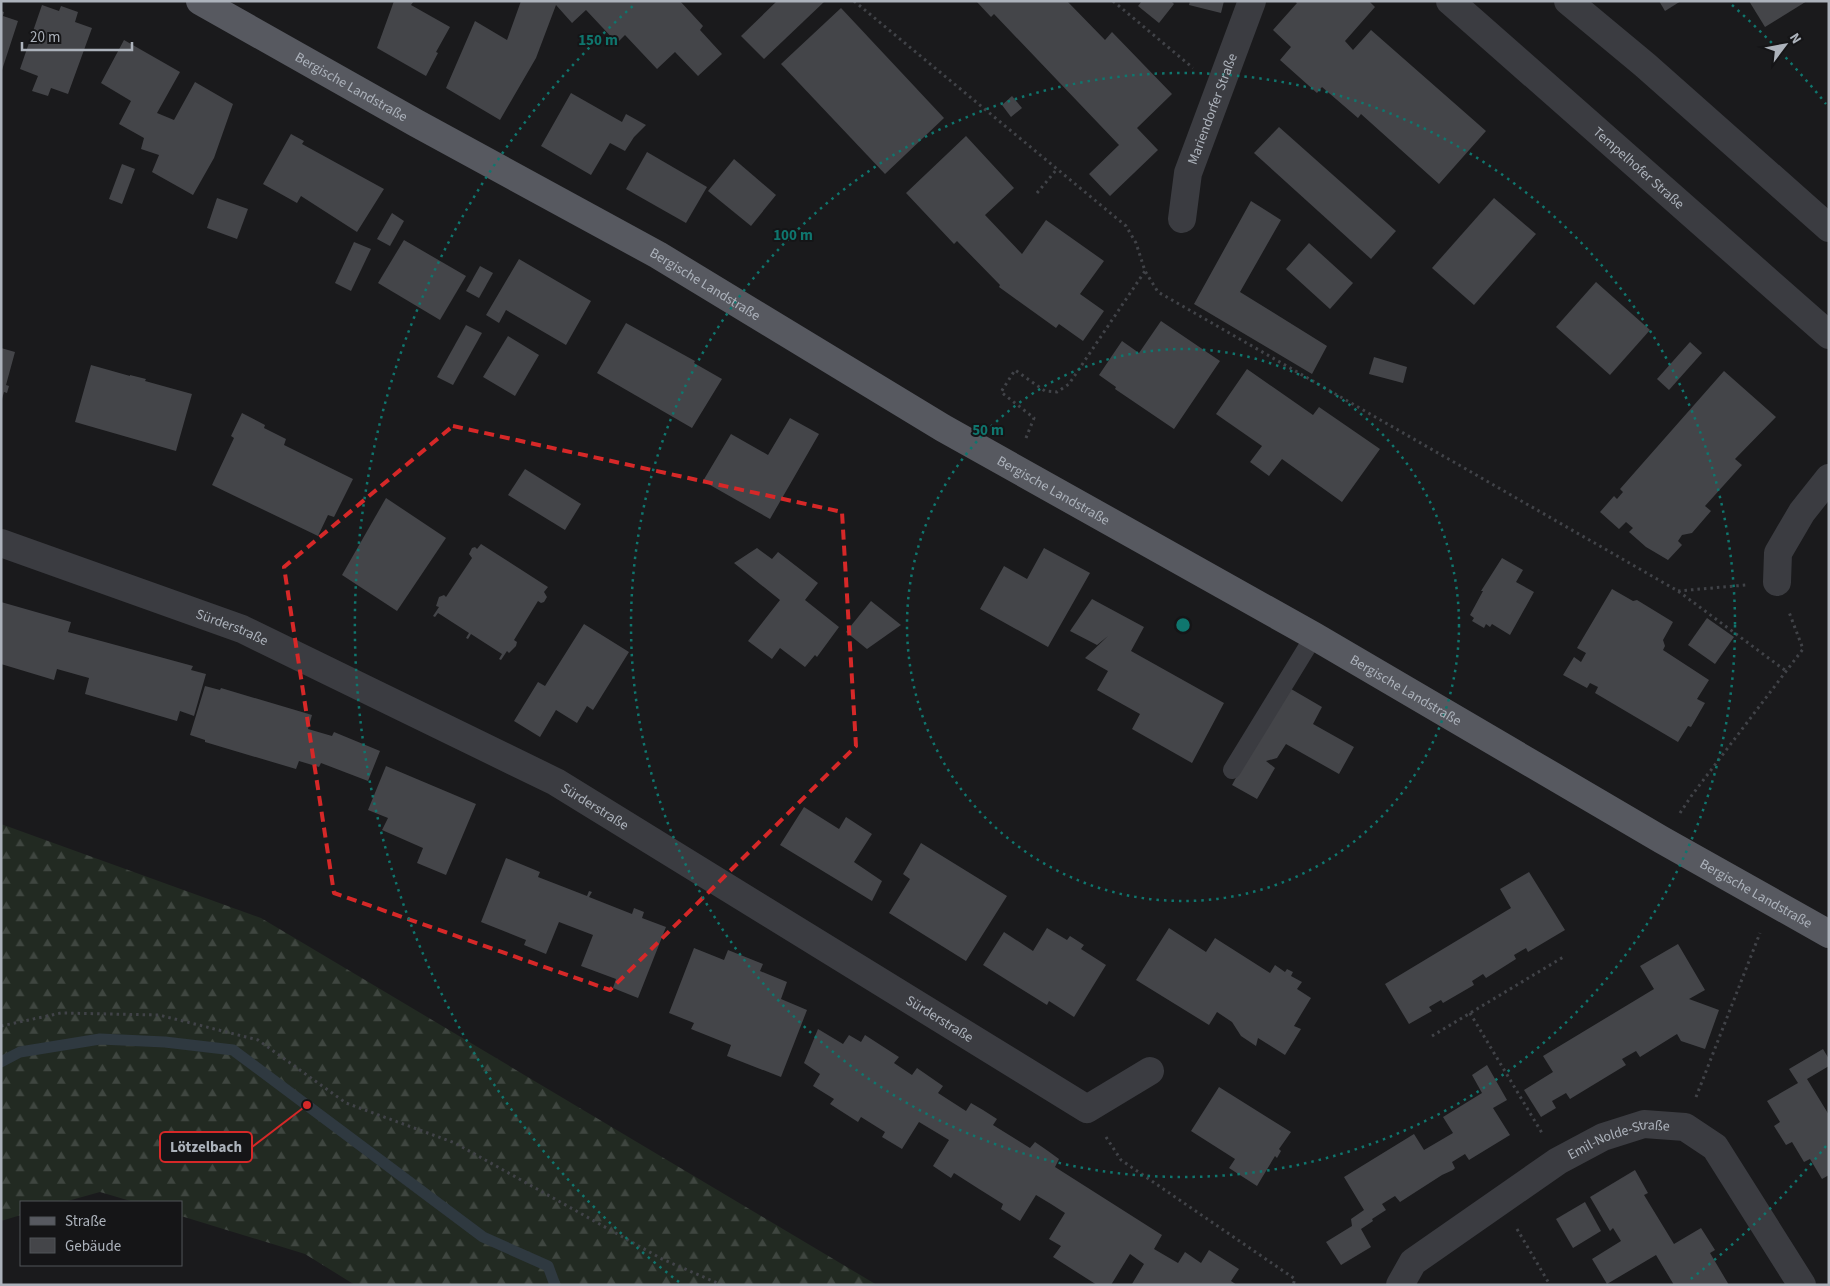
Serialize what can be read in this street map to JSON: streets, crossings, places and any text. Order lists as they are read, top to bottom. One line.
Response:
{"streets":{"main road":["Bergische Landstraße"],"street":["Mariendorfer Straße","Tempelhofer Straße","Sürderstraße","Emil-Nolde-Straße"]},"places":["Lötzelbach"],"legend":["Straße","Gebäude"],"scale_bar":"20 m","north":"top right","rings":["150 m","100 m","50 m"]}
